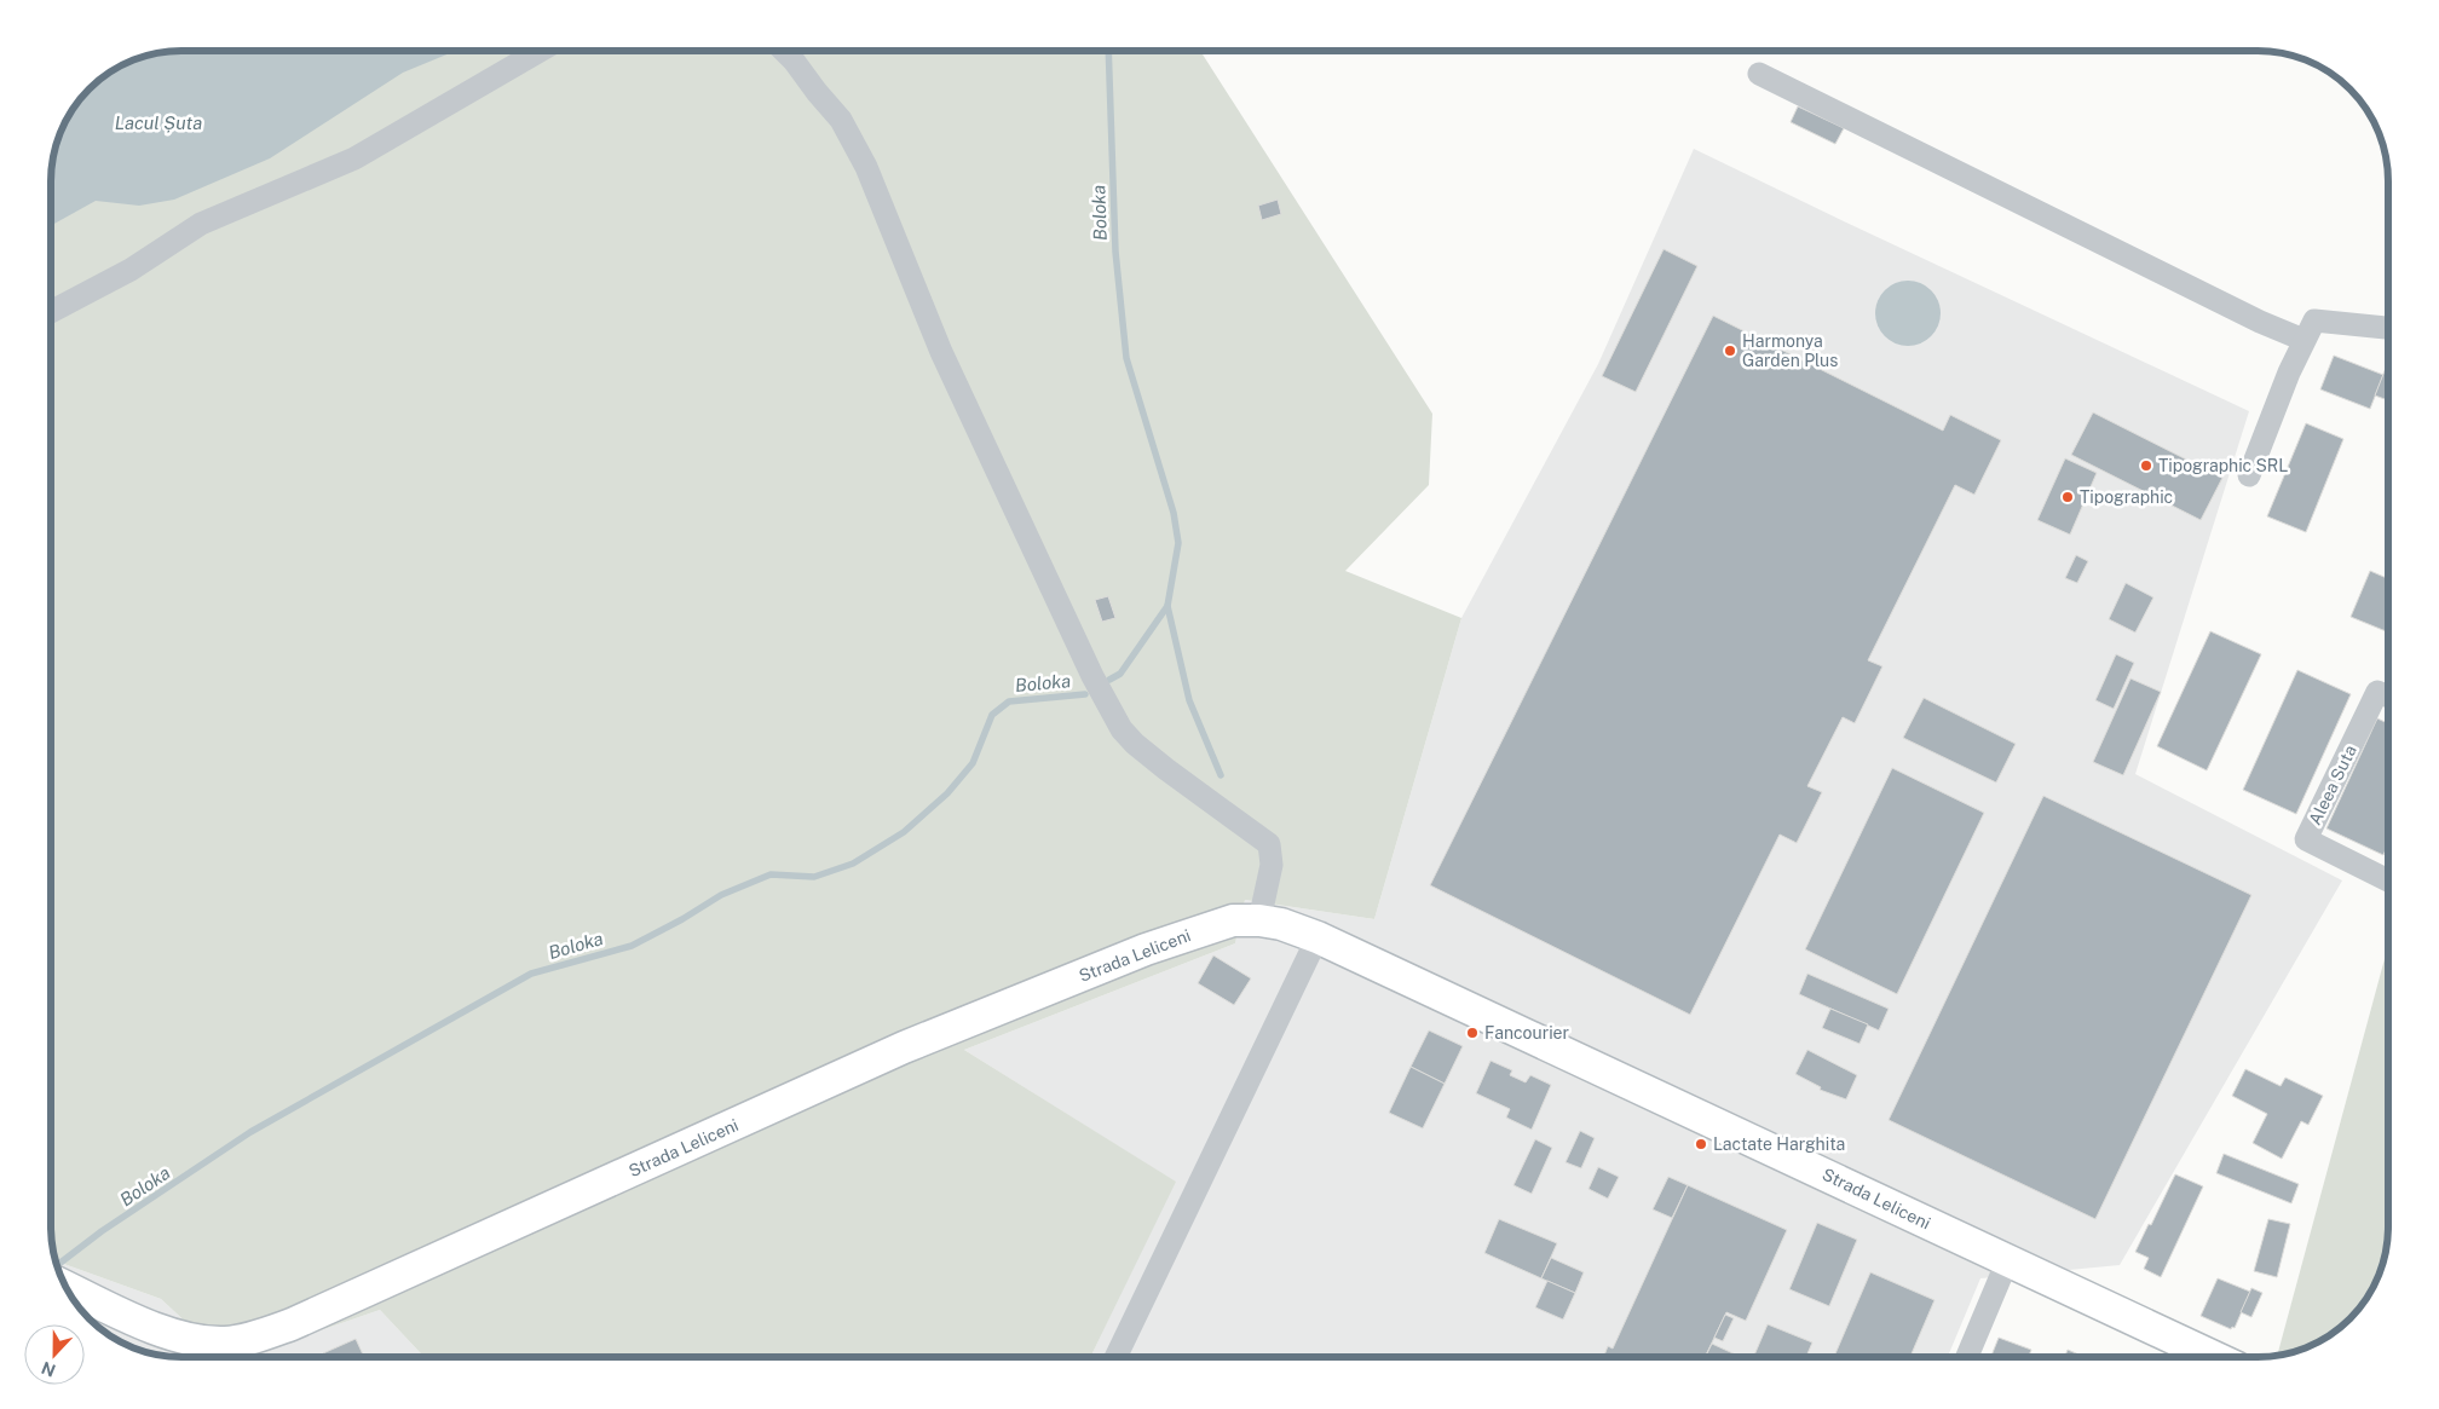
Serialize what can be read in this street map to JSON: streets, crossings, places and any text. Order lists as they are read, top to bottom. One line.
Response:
{"streets":{"main road":["Strada Leliceni"],"street":["Aleea Suta"]},"water":["Lacul Șuta","Boloka"],"places":["Harmonya Garden Plus","Tipographic SRL","Tipographic","Fancourier","Lactate Harghita"],"north":"bottom"}
